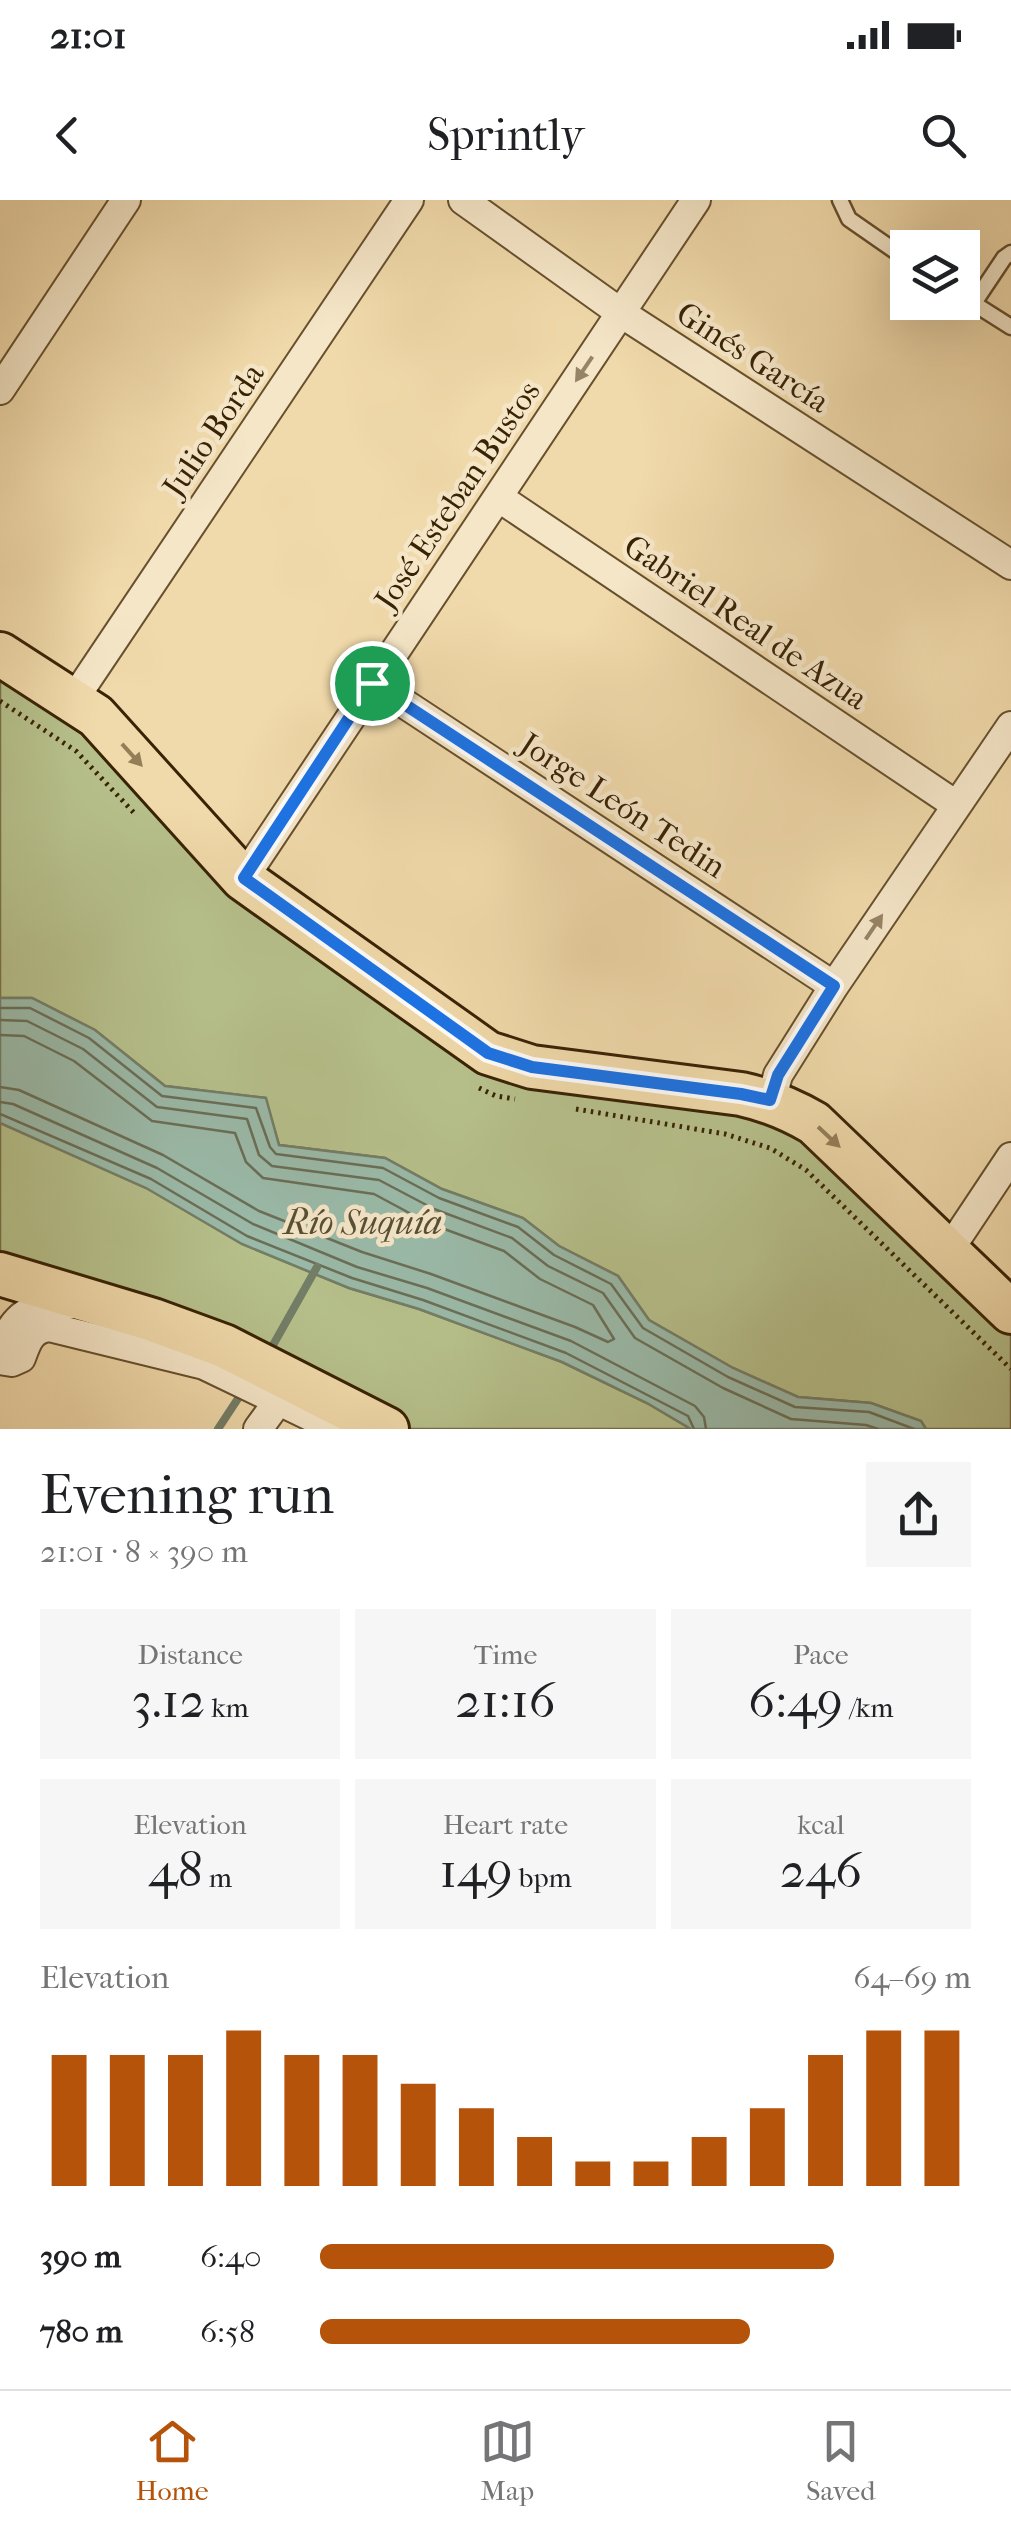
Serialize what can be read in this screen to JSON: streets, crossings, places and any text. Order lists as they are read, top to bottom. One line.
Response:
{"streets":{"street":["Ginés García","Julio Borda","José Esteban Bustos","Gabriel Real de Azua","Jorge León Tedin"]},"crossings":[["Ginés García","José Esteban Bustos"],["José Esteban Bustos","Gabriel Real de Azua"],["José Esteban Bustos","Jorge León Tedin"]],"water":["Río Suquía"],"page":{"status":"21:01","header":"Sprintly","heading":["Evening run","21:01 · 8 × 390 m"],"stats":[["Distance","3.12 km"],["Time","21:16"],["Pace","6:49 /km"],["Elevation","48 m"],["Heart rate","149 bpm"],["kcal","246"]],"chart":["Elevation","64–69 m"],"list":[{"name":"390 m","note":"6:40"},{"name":"780 m","note":"6:58"}],"tabs":["Home","Map","Saved"]}}
